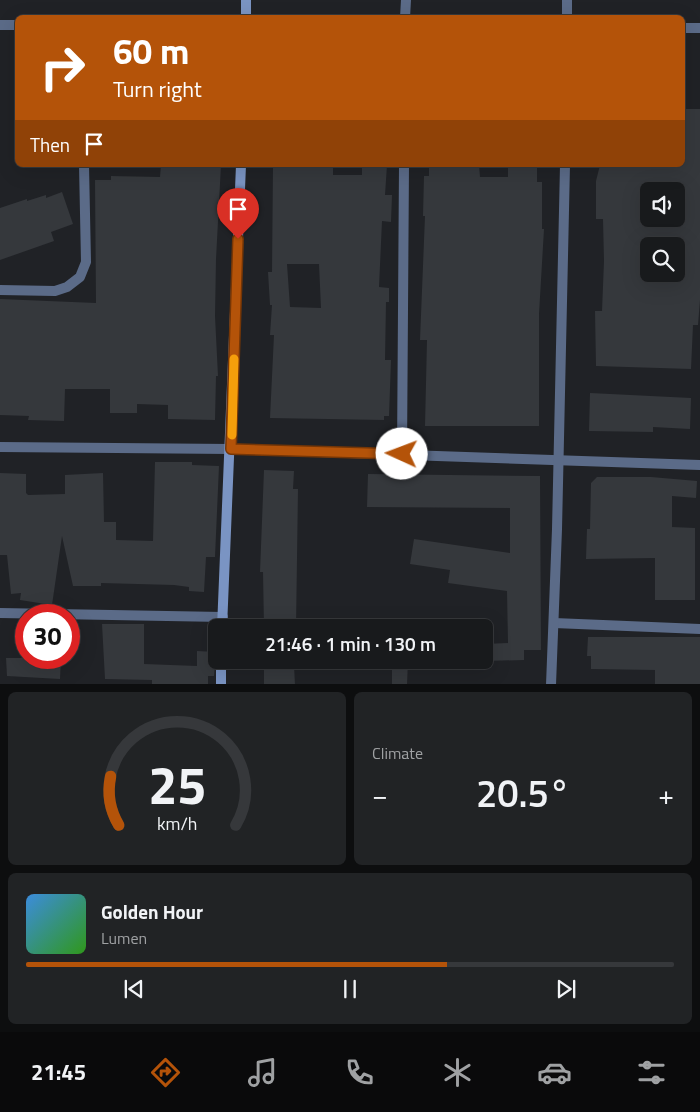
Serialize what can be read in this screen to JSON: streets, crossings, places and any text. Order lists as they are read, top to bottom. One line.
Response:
{"page":{"turn":["60 m","Turn right"],"then":"Then","limit":"30","trip":"21:46 · 1 min · 130 m","tile":"Climate","heat":["−","20.5°","+"],"song":["Golden Hour","Lumen"],"tabs":"21:45","gauge":["25","km/h"]}}
